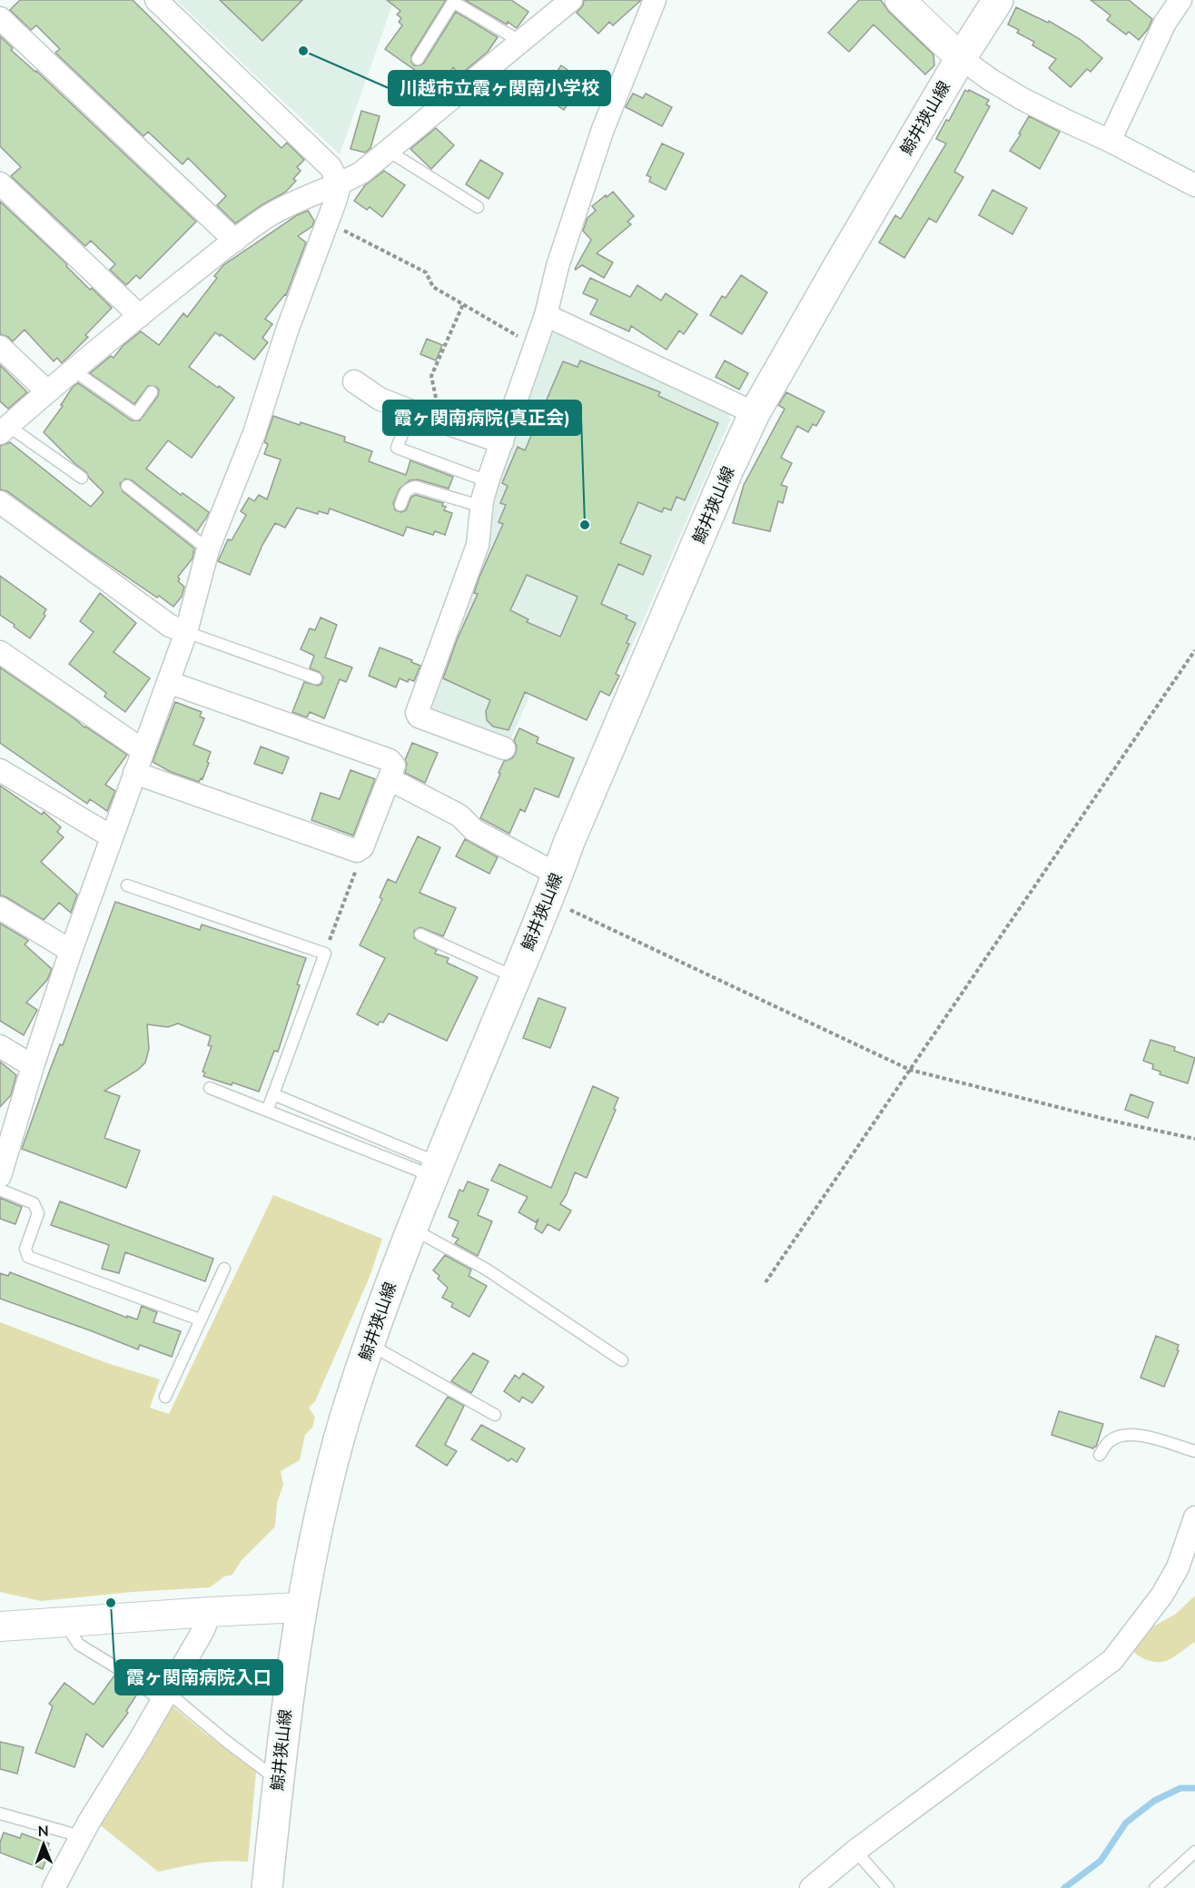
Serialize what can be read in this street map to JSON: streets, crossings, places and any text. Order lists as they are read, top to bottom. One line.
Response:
{"streets":{"main road":["鯨井狭山線"]},"places":["川越市立霞ヶ関南小学校","霞ヶ関南病院(真正会)","霞ヶ関南病院入口"],"north":"top"}
